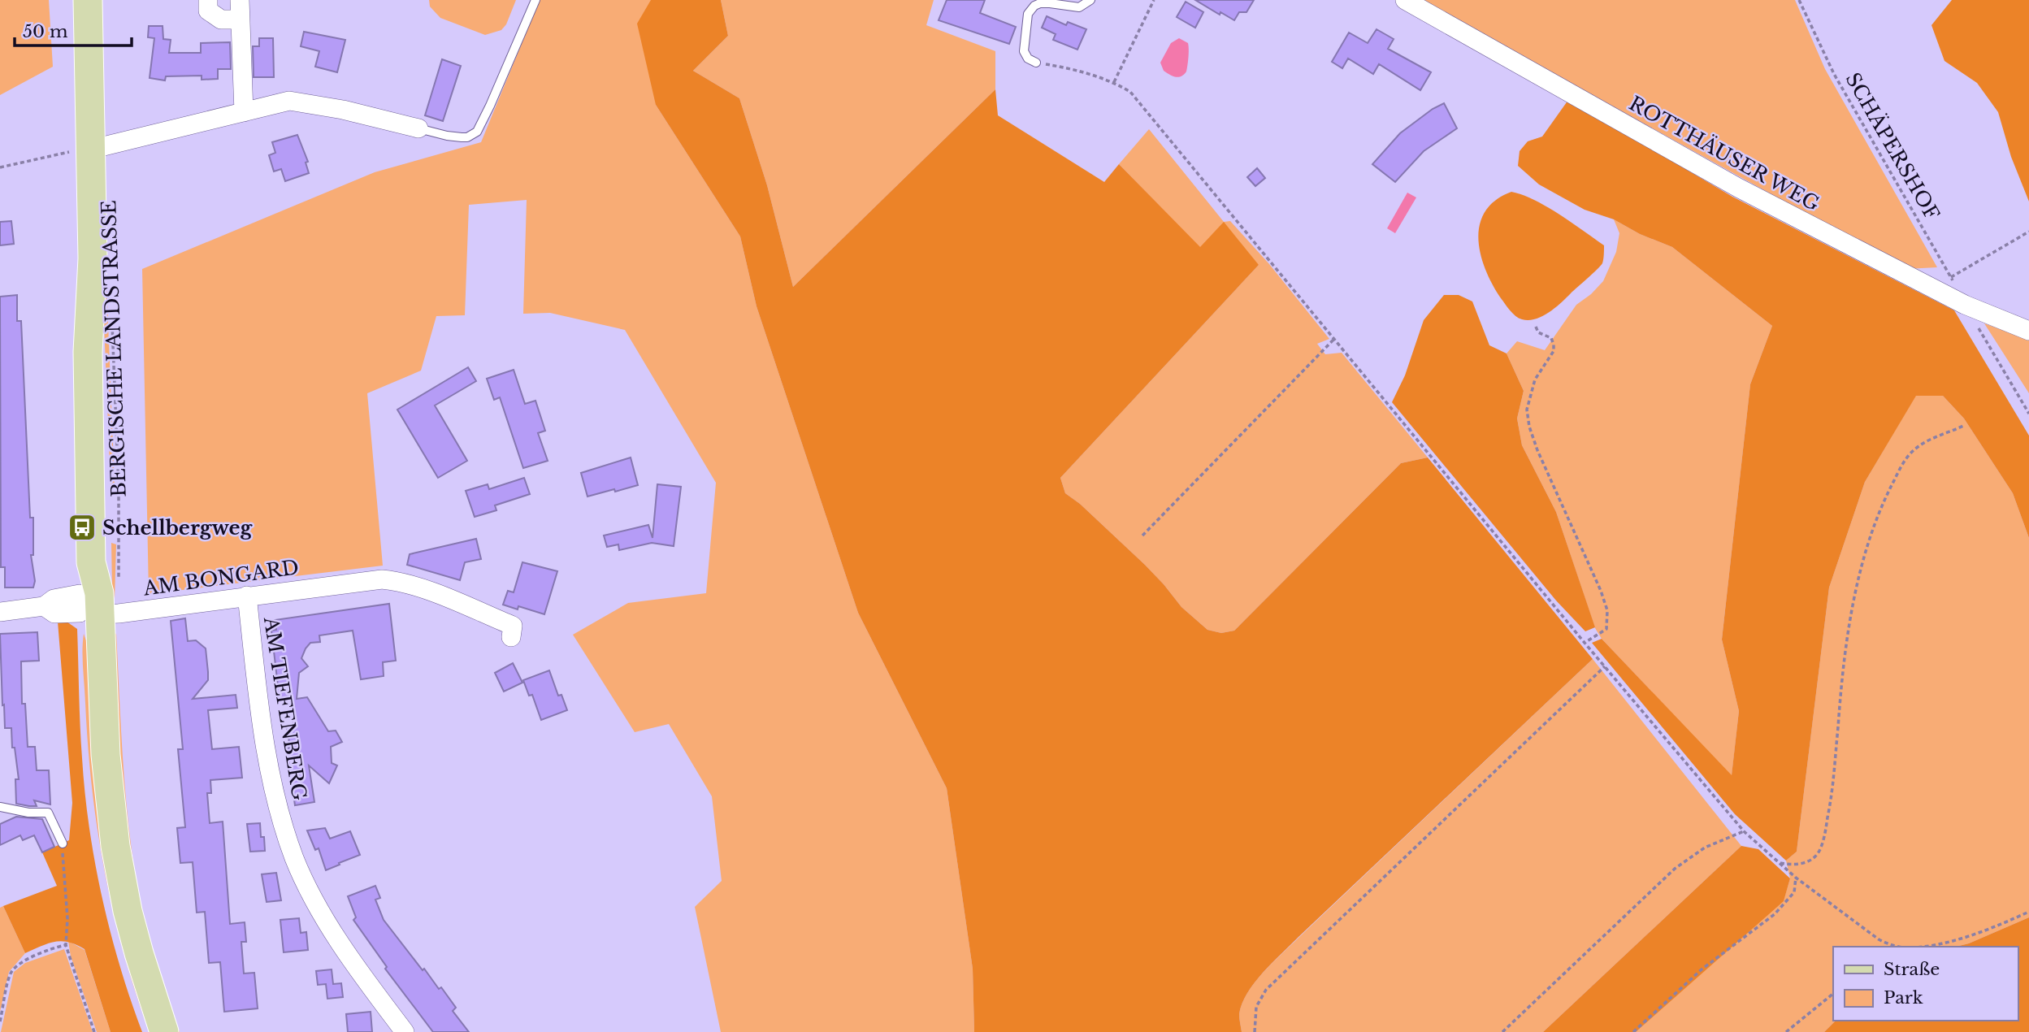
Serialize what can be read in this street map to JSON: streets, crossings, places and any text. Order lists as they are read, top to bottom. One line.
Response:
{"streets":{"main road":["BERGISCHE LANDSTRASSE"],"street":["ROTTHÄUSER WEG","AM BONGARD","AM TIEFENBERG"],"path":["SCHÄPERSHOF"]},"crossings":[["SCHÄPERSHOF","ROTTHÄUSER WEG"],["BERGISCHE LANDSTRASSE","AM BONGARD"],["AM BONGARD","AM TIEFENBERG"]],"places":{"bus stop":["Schellbergweg"]},"legend":["Straße","Park"],"scale_bar":"50 m"}
